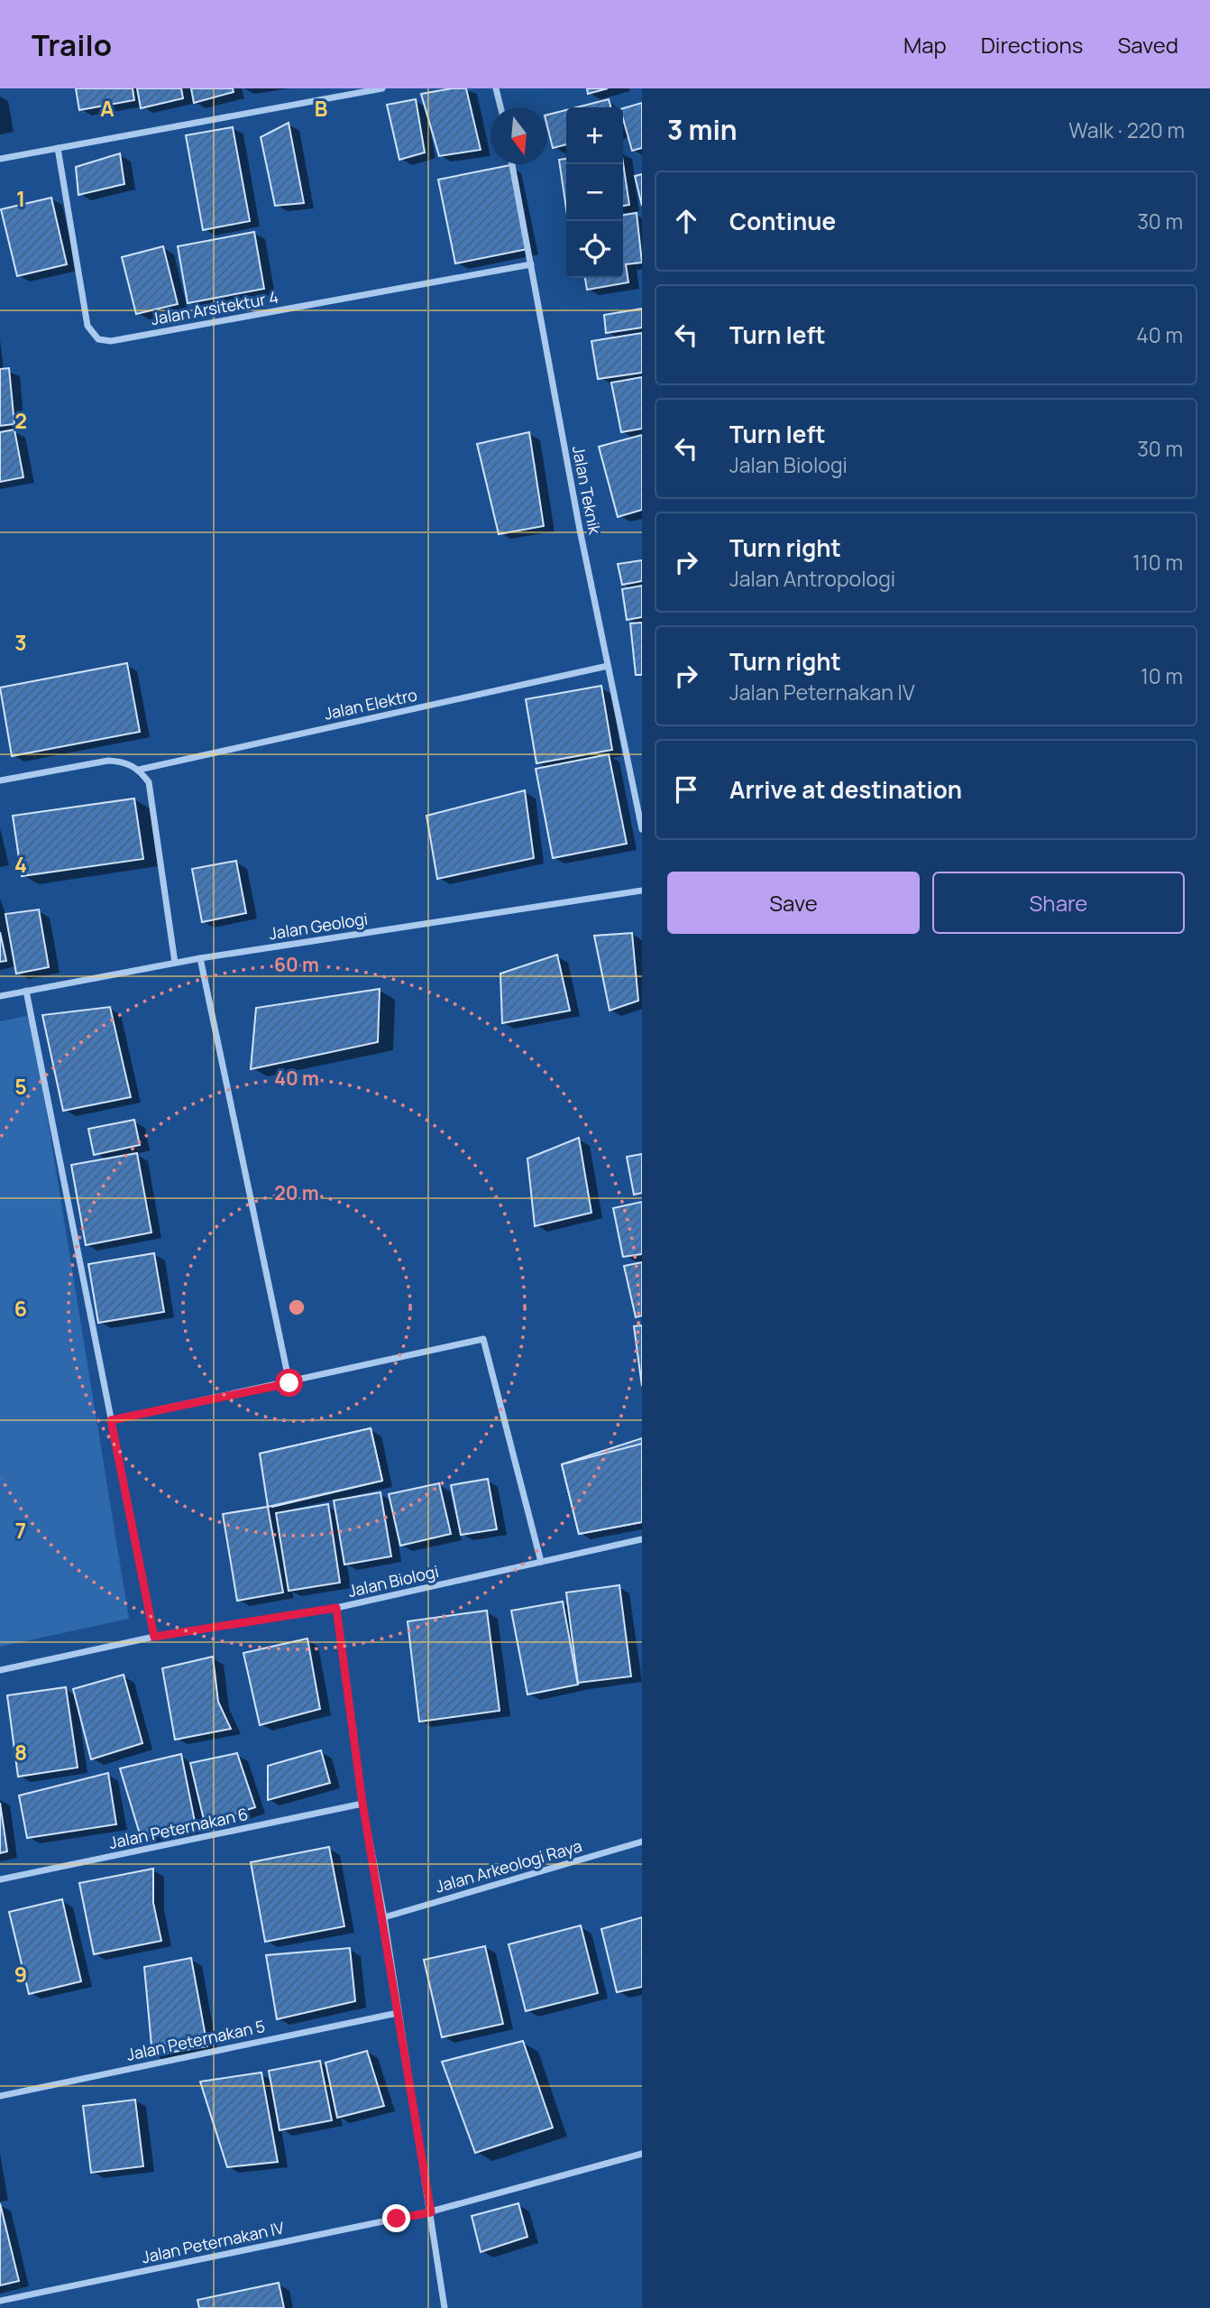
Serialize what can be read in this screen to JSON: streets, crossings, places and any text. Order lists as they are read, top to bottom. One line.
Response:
{"streets":{"street":["Jalan Arsitektur 4","Jalan Teknik","Jalan Elektro","Jalan Geologi","Jalan Biologi","Jalan Peternakan 6","Jalan Arkeologi Raya","Jalan Peternakan 5","Jalan Peternakan IV"]},"crossings":[["Jalan Arsitektur 4","Jalan Teknik"],["Jalan Teknik","Jalan Elektro"]],"north":"bottom","page":{"header":"Trailo","nav":["Map","Directions","Saved"],"heading":["3 min","Walk · 220 m"],"map_buttons":["+","−"],"list":[["Continue","30 m"],["Turn left","40 m"],["Turn left","Jalan Biologi","30 m"],["Turn right","Jalan Antropologi","110 m"],["Turn right","Jalan Peternakan IV","10 m"],"Arrive at destination"],"buttons":["Save","Share"]},"grid":{"columns":["A","B"],"rows":["1","2","3","4","5","6","7","8","9"]},"rings":["60 m","40 m","20 m"]}
